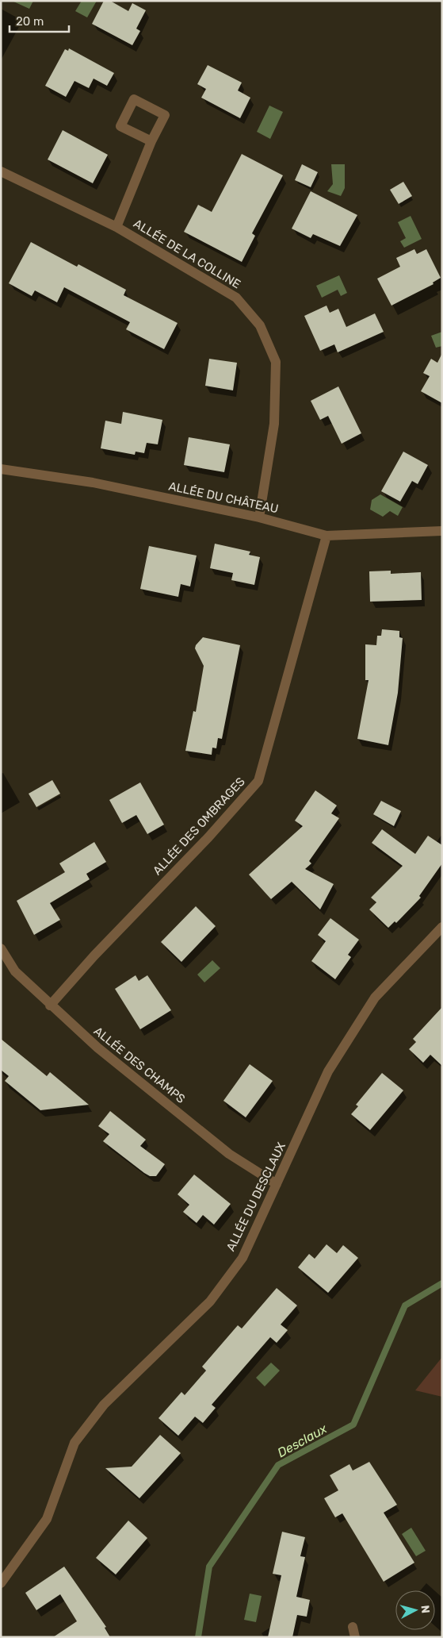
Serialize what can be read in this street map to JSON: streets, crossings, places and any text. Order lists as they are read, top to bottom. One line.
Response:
{"streets":{"street":["ALLÉE DE LA COLLINE","ALLÉE DU CHÂTEAU","ALLÉE DES OMBRAGES","ALLÉE DES CHAMPS","ALLÉE DU DESCLAUX"]},"crossings":[["ALLÉE DE LA COLLINE","ALLÉE DU CHÂTEAU"],["ALLÉE DU CHÂTEAU","ALLÉE DES OMBRAGES"],["ALLÉE DES OMBRAGES","ALLÉE DES CHAMPS"],["ALLÉE DES CHAMPS","ALLÉE DU DESCLAUX"]],"water":["Desclaux"],"scale_bar":"20 m","north":"right"}
